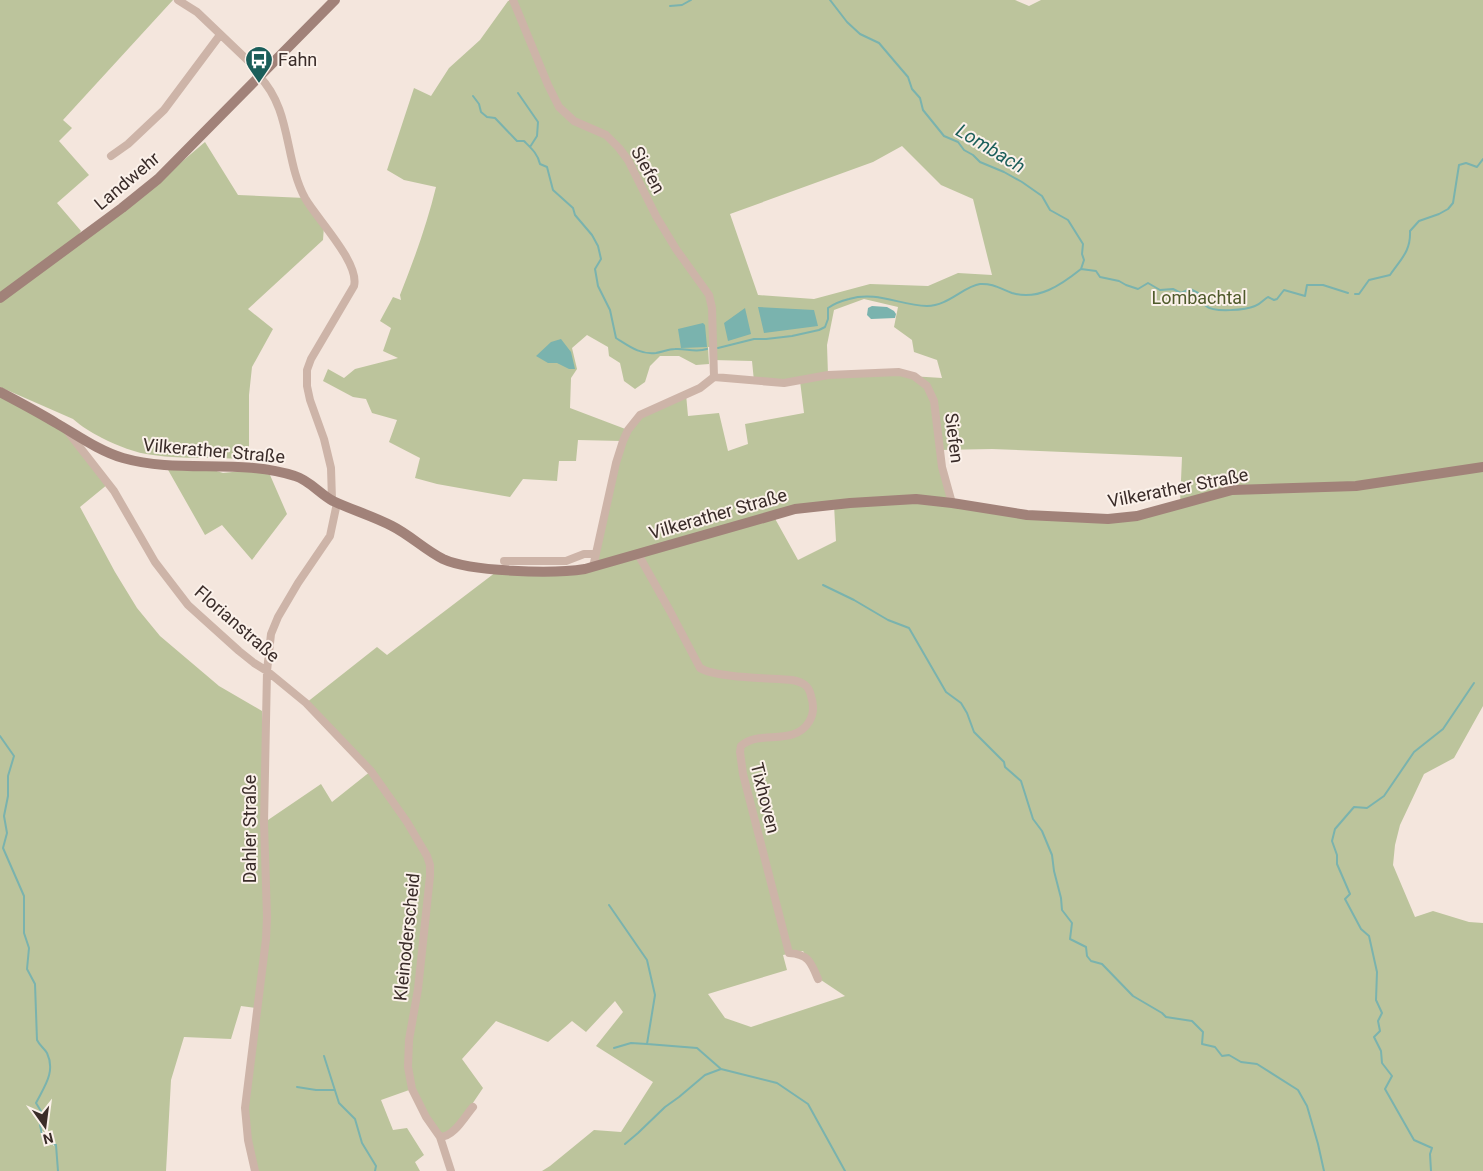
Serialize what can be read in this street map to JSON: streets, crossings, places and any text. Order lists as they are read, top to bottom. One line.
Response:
{"streets":{"street":["Siefen","Landwehr","Vilkerather Straße","Florianstraße","Tixhoven","Dahler Straße","Kleinoderscheid"]},"crossings":[["Siefen","Vilkerather Straße"],["Landwehr","Dahler Straße"],["Vilkerather Straße","Florianstraße"],["Vilkerather Straße","Tixhoven"],["Vilkerather Straße","Dahler Straße"],["Florianstraße","Dahler Straße"],["Florianstraße","Kleinoderscheid"]],"water":["Lombach"],"parks":["Lombachtal"],"places":{"bus stop":["Fahn"]},"north":"bottom"}
